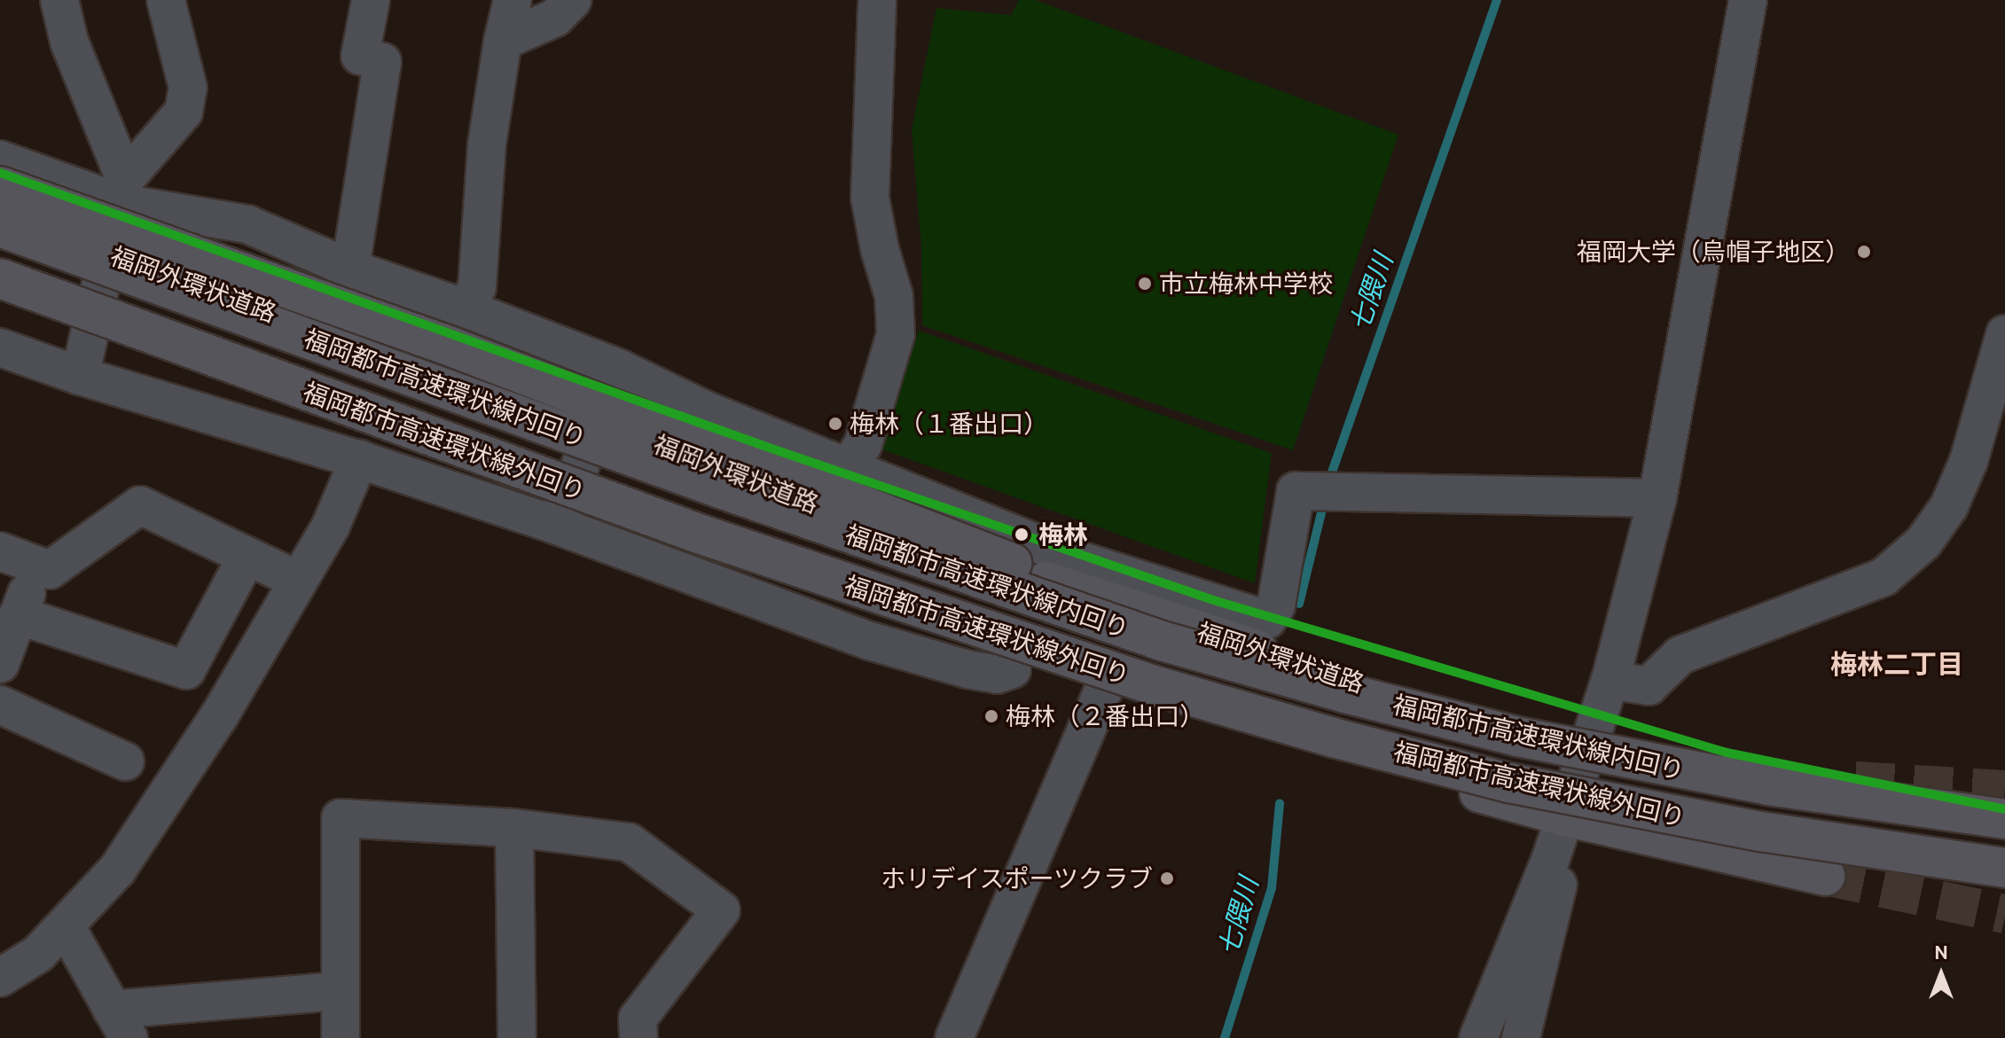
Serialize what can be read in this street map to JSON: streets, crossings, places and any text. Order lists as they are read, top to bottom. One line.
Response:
{"streets":{"highway":["福岡外環状道路","福岡都市高速環状線内回り","福岡都市高速環状線外回り"]},"districts":["梅林二丁目"],"water":["七隈川"],"places":["福岡大学（烏帽子地区）","市立梅林中学校","梅林（１番出口）","梅林","梅林（２番出口）","ホリデイスポーツクラブ"],"lines":["transit line N"],"north":"top"}
